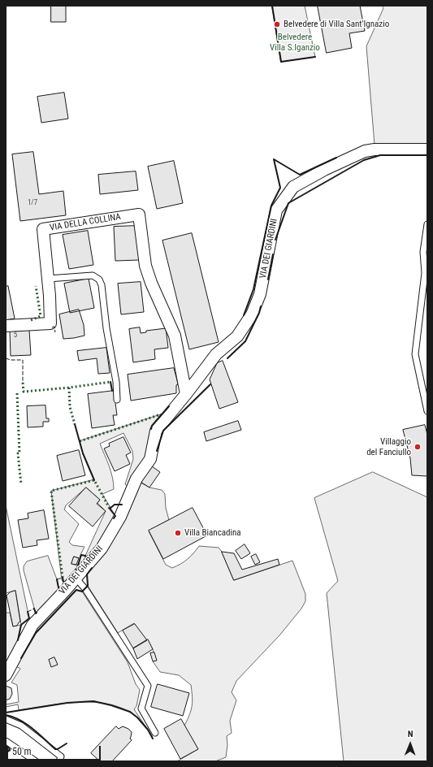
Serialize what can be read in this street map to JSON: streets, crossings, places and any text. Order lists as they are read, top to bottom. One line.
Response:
{"streets":{"street":["VIA DELLA COLLINA","VIA DEI GIARDINI"]},"crossings":[["VIA DELLA COLLINA","VIA DEI GIARDINI"]],"parks":["Belvedere Villa S.Iganzio"],"places":["Belvedere di Villa Sant'Ignazio","Villaggio del Fanciullo","Villa Biancadina"],"house_numbers":["1/7","5"],"scale_bar":"50 m","north":"top"}
